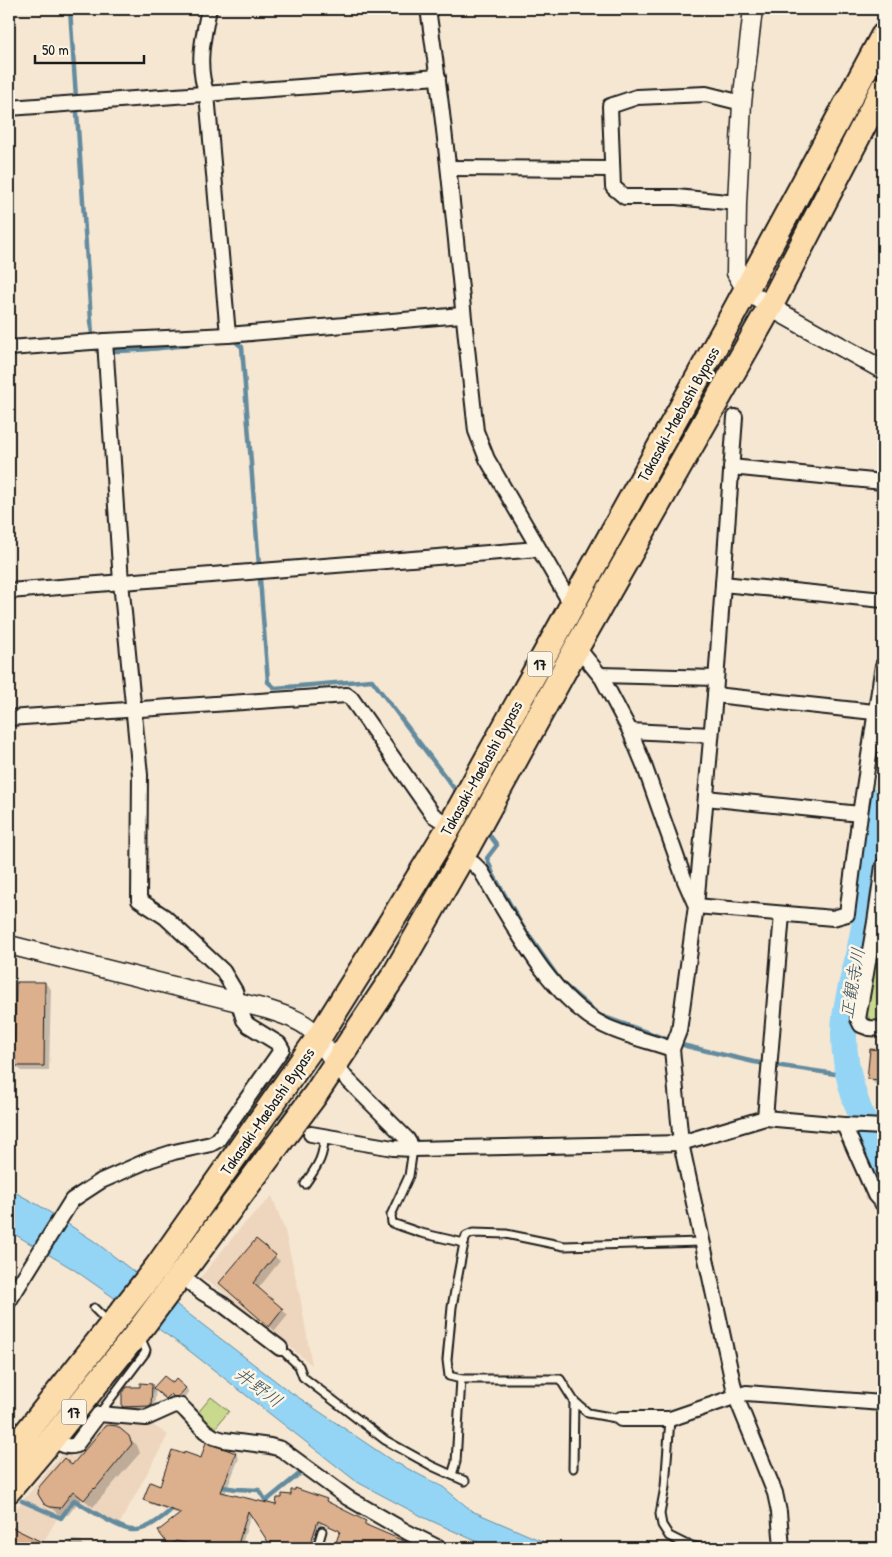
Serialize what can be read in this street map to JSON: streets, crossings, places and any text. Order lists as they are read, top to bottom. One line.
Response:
{"streets":{"highway":["Takasaki-Maebashi Bypass","17"]},"water":["正観寺川","井野川"],"scale_bar":"50 m"}
